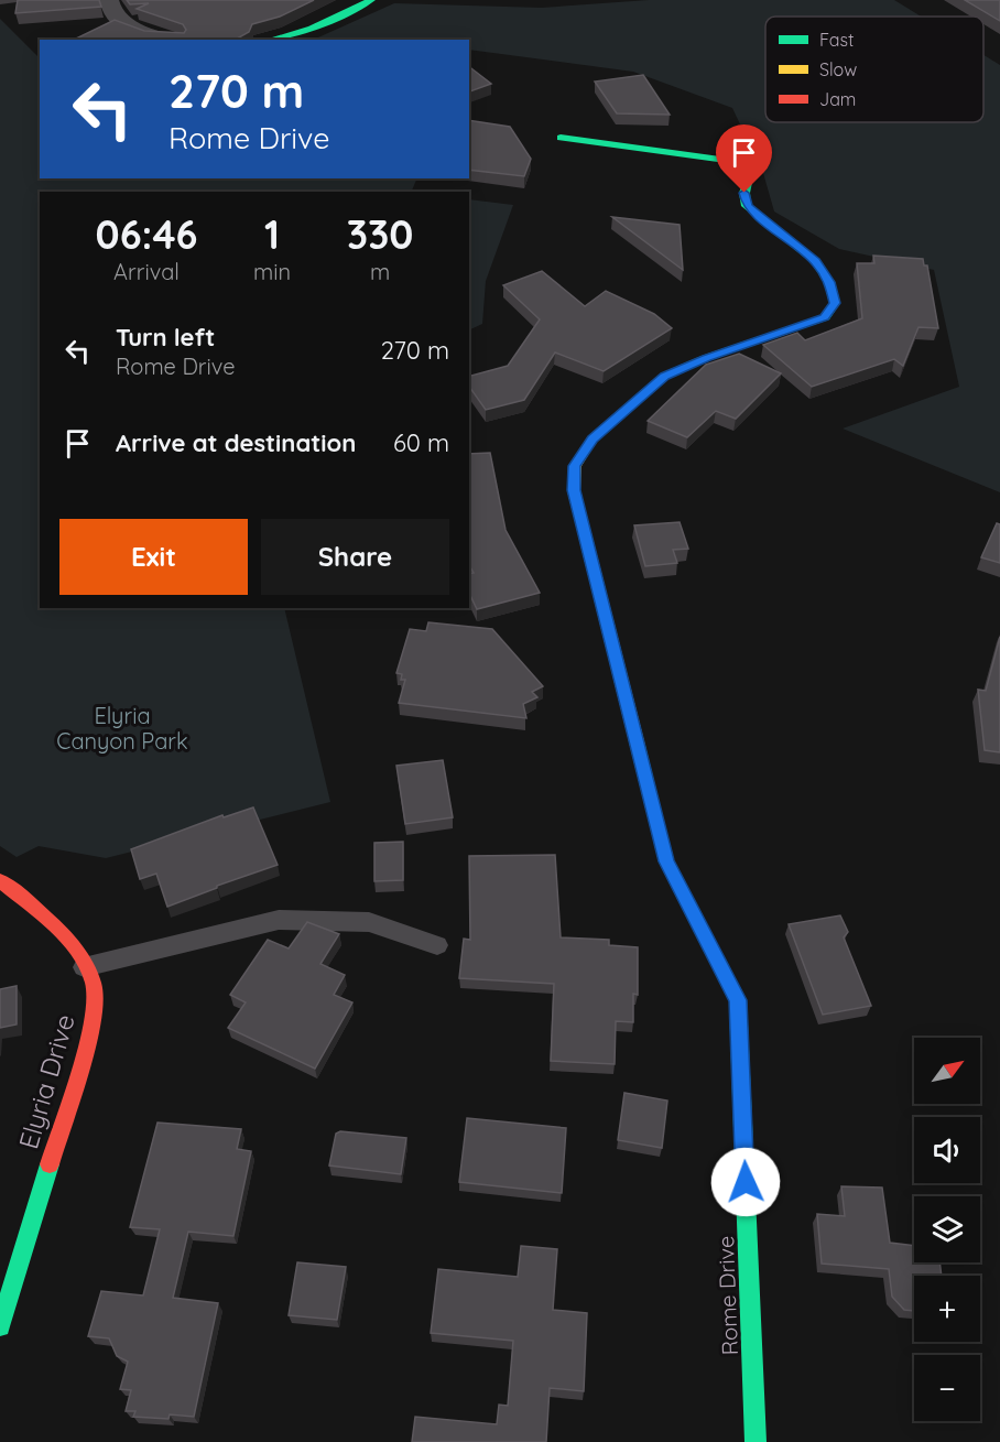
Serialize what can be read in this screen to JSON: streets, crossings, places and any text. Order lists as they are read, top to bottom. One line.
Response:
{"streets":{"street":["Elyria Drive","Rome Drive"]},"parks":["Elyria Canyon Park"],"legend":["Fast","Slow","Jam"],"north":"top right","page":{"turn":["270 m","Rome Drive"],"eta":["06:46","Arrival","1","min","330","m"],"list":[{"name":"Turn left","note":"Rome Drive","value":"270 m"},{"name":"Arrive at destination","value":"60 m"}],"buttons":["Exit","Share"],"map_buttons":["+","−"]}}
